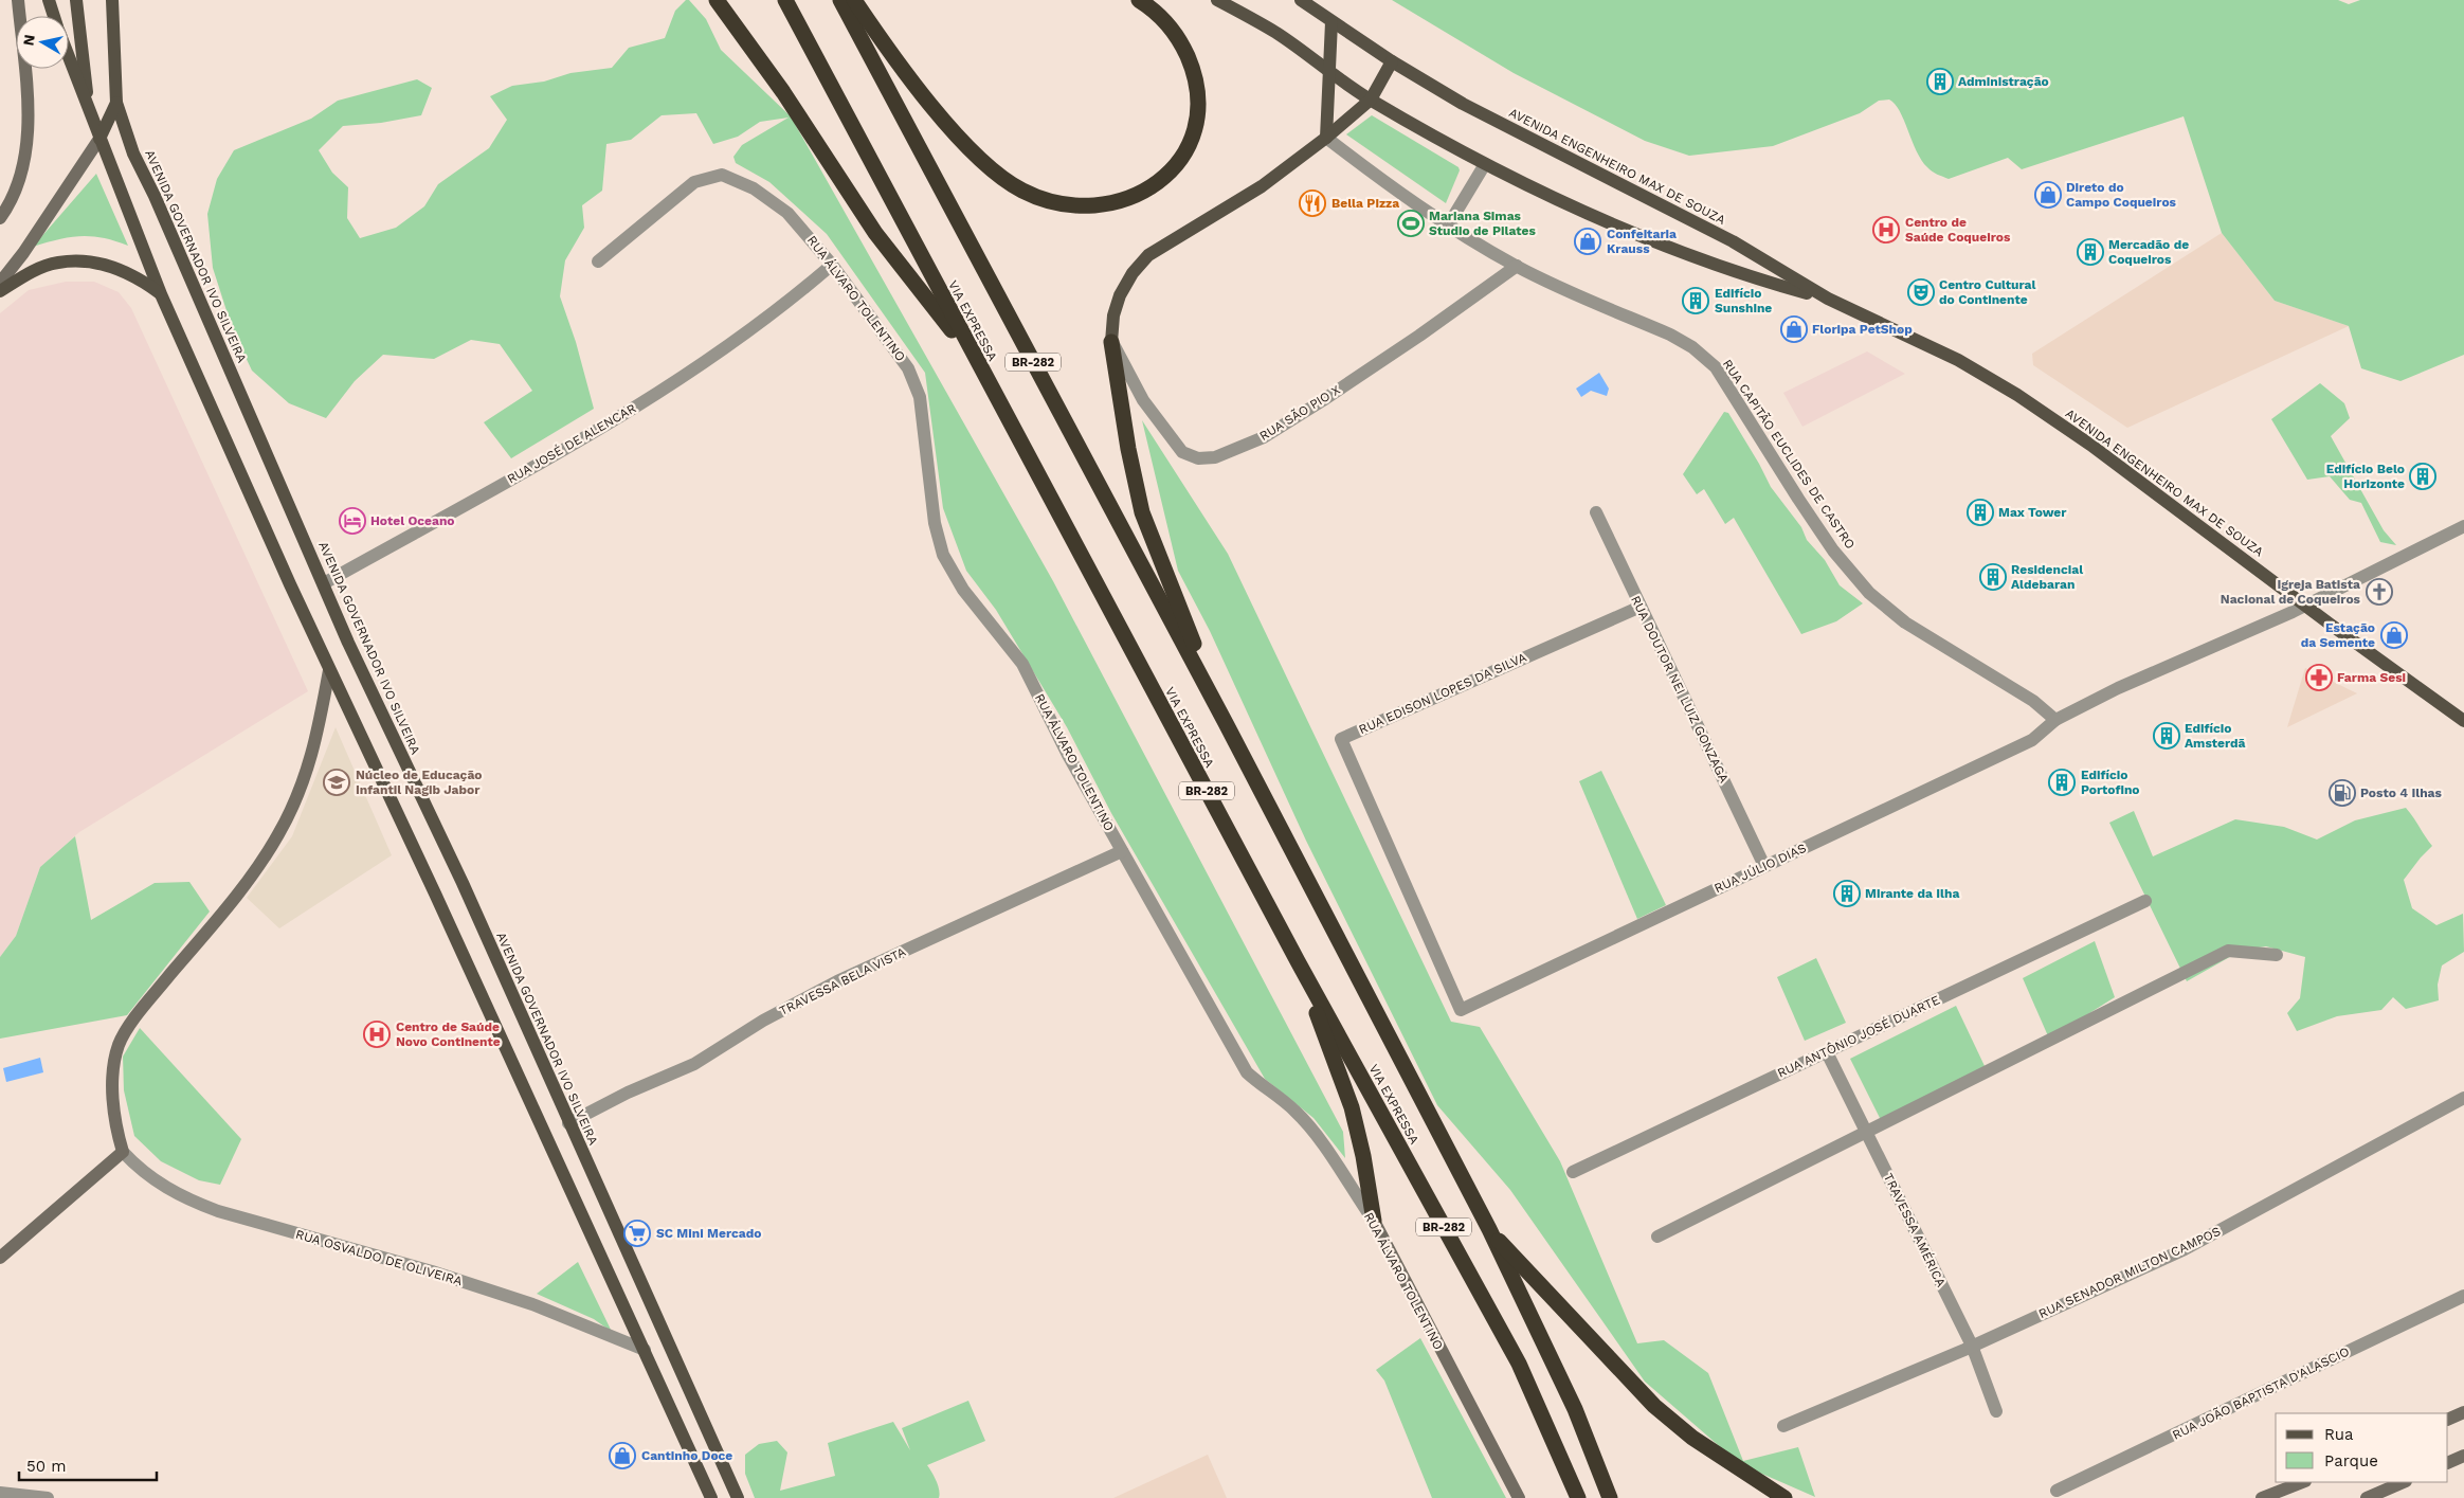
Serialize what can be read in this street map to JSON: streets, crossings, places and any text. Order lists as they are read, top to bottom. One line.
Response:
{"streets":{"highway":["VIA EXPRESSA","BR-282"],"main road":["AVENIDA ENGENHEIRO MAX DE SOUZA","AVENIDA GOVERNADOR IVO SILVEIRA","RUA ÁLVARO TOLENTINO"],"street":["RUA SÃO PIO X","RUA JOSÉ DE ALENCAR","RUA CAPITÃO EUCLIDES DE CASTRO","RUA DOUTOR NEI LUIZ GONZAGA","RUA EDISON LOPES DA SILVA","RUA JÚLIO DIAS","TRAVESSA BELA VISTA","RUA ANTÔNIO JOSÉ DUARTE","TRAVESSA AMÉRICA","RUA OSVALDO DE OLIVEIRA","RUA SENADOR MILTON CAMPOS","RUA JOÃO BAPTISTA D'ALASCIO"]},"crossings":[["AVENIDA GOVERNADOR IVO SILVEIRA","RUA JOSÉ DE ALENCAR"],["AVENIDA GOVERNADOR IVO SILVEIRA","TRAVESSA BELA VISTA"],["RUA ÁLVARO TOLENTINO","RUA JOSÉ DE ALENCAR"],["RUA ÁLVARO TOLENTINO","TRAVESSA BELA VISTA"],["RUA SÃO PIO X","RUA CAPITÃO EUCLIDES DE CASTRO"],["RUA CAPITÃO EUCLIDES DE CASTRO","RUA JÚLIO DIAS"],["RUA DOUTOR NEI LUIZ GONZAGA","RUA EDISON LOPES DA SILVA"],["RUA DOUTOR NEI LUIZ GONZAGA","RUA JÚLIO DIAS"],["RUA EDISON LOPES DA SILVA","RUA JÚLIO DIAS"],["RUA ANTÔNIO JOSÉ DUARTE","TRAVESSA AMÉRICA"],["TRAVESSA AMÉRICA","RUA SENADOR MILTON CAMPOS"]],"places":{"building":["Administração","Mercadão de Coqueiros","Edifício Sunshine","Edifício Belo Horizonte","Max Tower","Residencial Aldebaran","Edifício Amsterdã","Edifício Portofino","Mirante da Ilha"],"shop":["Direto do Campo Coqueiros","Confeitaria Krauss","Floripa PetShop","Estação da Semente","Cantinho Doce"],"restaurant":["Bella Pizza"],"sports":["Mariana Simas Studio de Pilates"],"hospital":["Centro de Saúde Coqueiros","Centro de Saúde Novo Continente"],"theatre":["Centro Cultural do Continente"],"hotel":["Hotel Oceano"],"church":["Igreja Batista Nacional de Coqueiros"],"pharmacy":["Farma Sesi"],"school or university":["Núcleo de Educação Infantil Nagib Jabor"],"fuel station":["Posto 4 Ilhas"],"supermarket":["SC Mini Mercado"]},"legend":["Rua","Parque"],"scale_bar":"50 m","north":"left"}
